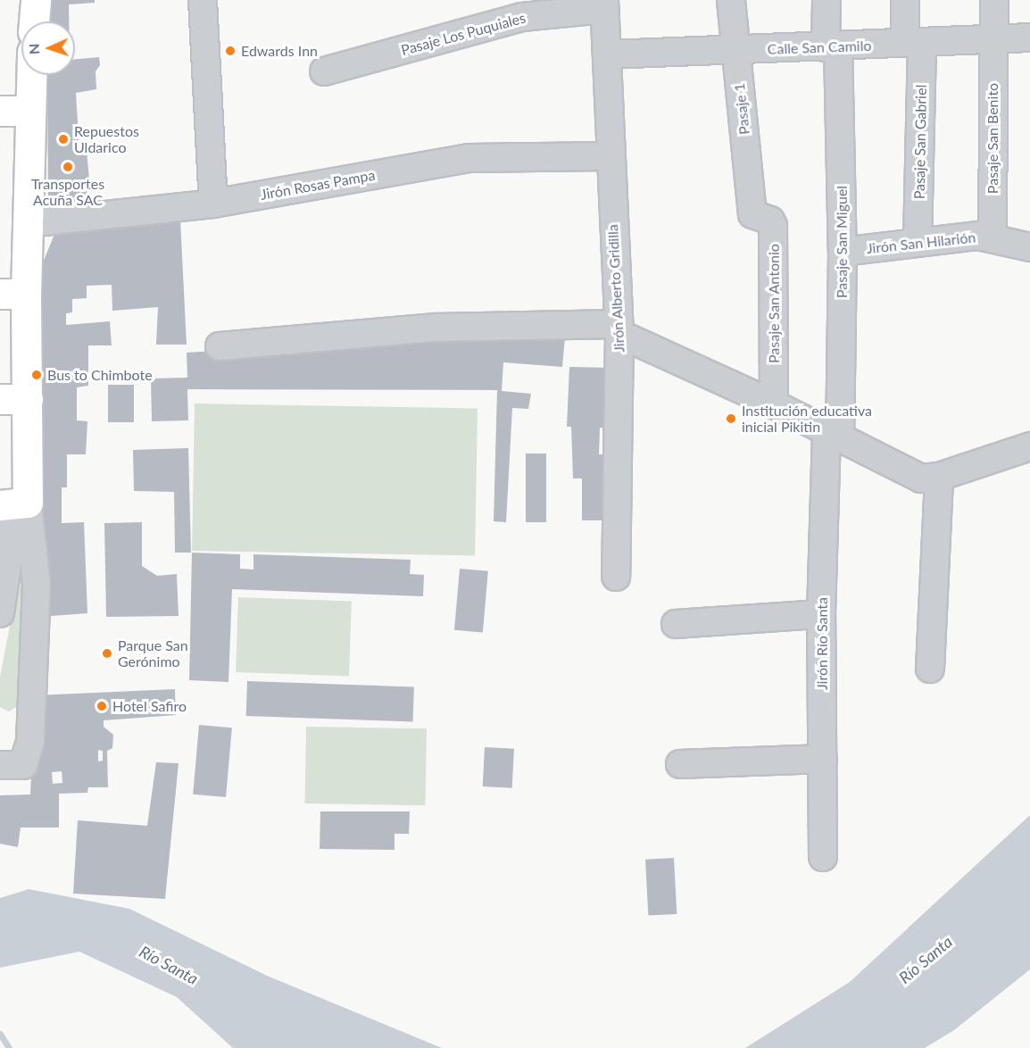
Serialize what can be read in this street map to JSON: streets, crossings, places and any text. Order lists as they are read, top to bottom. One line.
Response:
{"streets":{"street":["Pasaje Los Puquiales","Calle San Camilo","Pasaje 1","Pasaje San Benito","Pasaje San Gabriel","Jirón Rosas Pampa","Pasaje San Miguel","Jirón San Hilarión","Jirón Alberto Gridilla","Pasaje San Antonio","Jirón Río Santa"]},"crossings":[["Pasaje Los Puquiales","Jirón Alberto Gridilla"],["Calle San Camilo","Pasaje 1"],["Calle San Camilo","Pasaje San Benito"],["Calle San Camilo","Pasaje San Gabriel"],["Calle San Camilo","Pasaje San Miguel"],["Calle San Camilo","Jirón Alberto Gridilla"],["Pasaje 1","Pasaje San Antonio"],["Pasaje San Benito","Jirón San Hilarión"],["Pasaje San Gabriel","Jirón San Hilarión"],["Jirón Rosas Pampa","Jirón Alberto Gridilla"],["Pasaje San Miguel","Jirón San Hilarión"],["Pasaje San Miguel","Jirón Río Santa"]],"water":["Río Santa"],"places":["Edwards Inn","Repuestos Uldarico","Transportes Acuña SAC","Bus to Chimbote","Institución educativa inicial Pikitin","Parque San Gerónimo","Hotel Safiro"],"north":"left"}
